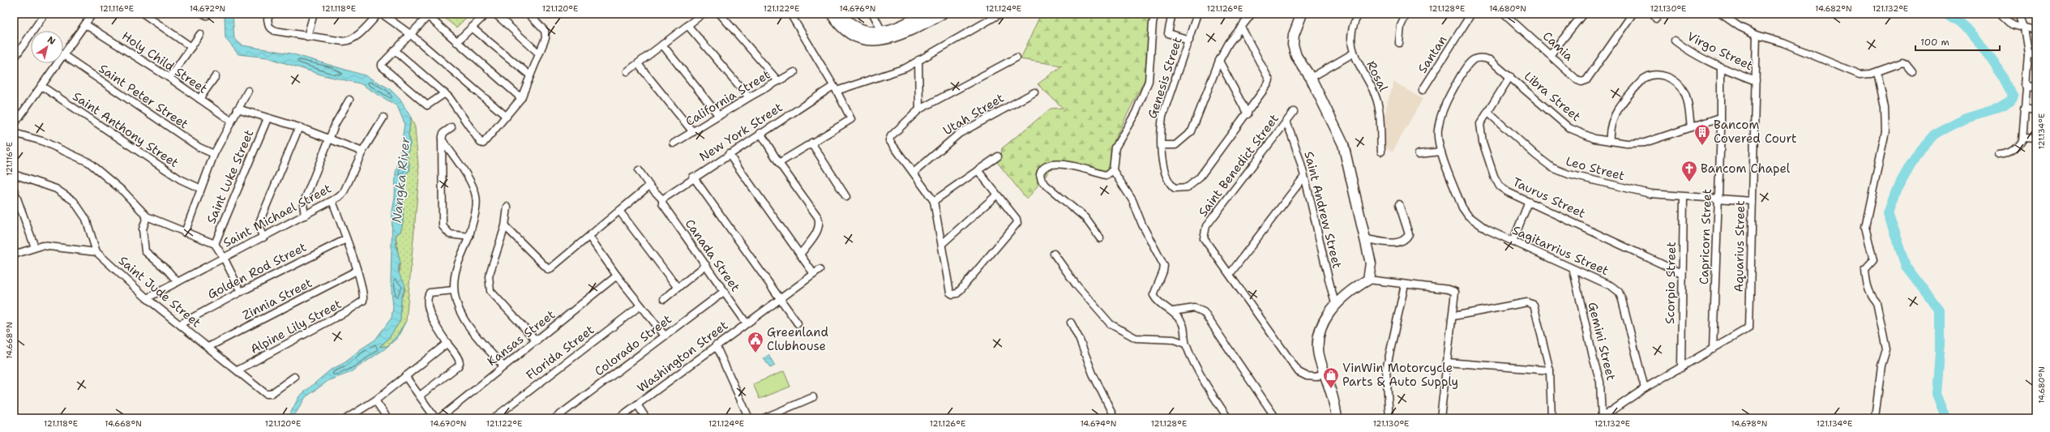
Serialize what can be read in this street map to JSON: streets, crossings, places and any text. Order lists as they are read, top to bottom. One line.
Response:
{"streets":{"street":["Camia","Virgo Street","Santan","Holy Child Street","Rosal","Genesis Street","Saint Peter Street","Libra Street","California Street","Utah Street","Saint Anthony Street","New York Street","Saint Benedict Street","Leo Street","Saint Luke Street","Taurus Street","Saint Andrew Street","Saint Michael Street","Capricorn Street","Aquarius Street","Sagitarrius Street","Canada Street","Golden Rod Street","Scorpio Street","Saint Jude Street","Zinnia Street","Alpine Lily Street","Kansas Street","Gemini Street","Colorado Street","Florida Street","Washington Street"]},"crossings":[["Virgo Street","Capricorn Street"],["Virgo Street","Aquarius Street"],["Libra Street","Taurus Street"],["Libra Street","Capricorn Street"],["Libra Street","Sagitarrius Street"],["New York Street","Canada Street"],["Saint Benedict Street","Saint Andrew Street"],["Leo Street","Taurus Street"],["Leo Street","Capricorn Street"],["Leo Street","Aquarius Street"],["Leo Street","Scorpio Street"],["Taurus Street","Scorpio Street"],["Saint Michael Street","Saint Jude Street"],["Capricorn Street","Aquarius Street"],["Aquarius Street","Sagitarrius Street"],["Aquarius Street","Scorpio Street"],["Aquarius Street","Gemini Street"],["Sagitarrius Street","Gemini Street"],["Canada Street","Colorado Street"],["Canada Street","Washington Street"],["Golden Rod Street","Saint Jude Street"],["Saint Jude Street","Zinnia Street"],["Saint Jude Street","Alpine Lily Street"],["Zinnia Street","Alpine Lily Street"]],"water":["Nangka River"],"places":{"building":["Bancom Covered Court"],"church":["Bancom Chapel"],"public building":["Greenland Clubhouse"],"shop":["VinWin Motorcycle Parts & Auto Supply"]},"scale_bar":"100 m","north":"top right","coordinates":["121.116°E","14.672°N","121.118°E","121.120°E","121.122°E","14.676°N","121.124°E","121.126°E","121.128°E","14.680°N","121.130°E","14.682°N","121.132°E","121.134°E","14.668°N","14.670°N","14.674°N","14.678°N"]}
